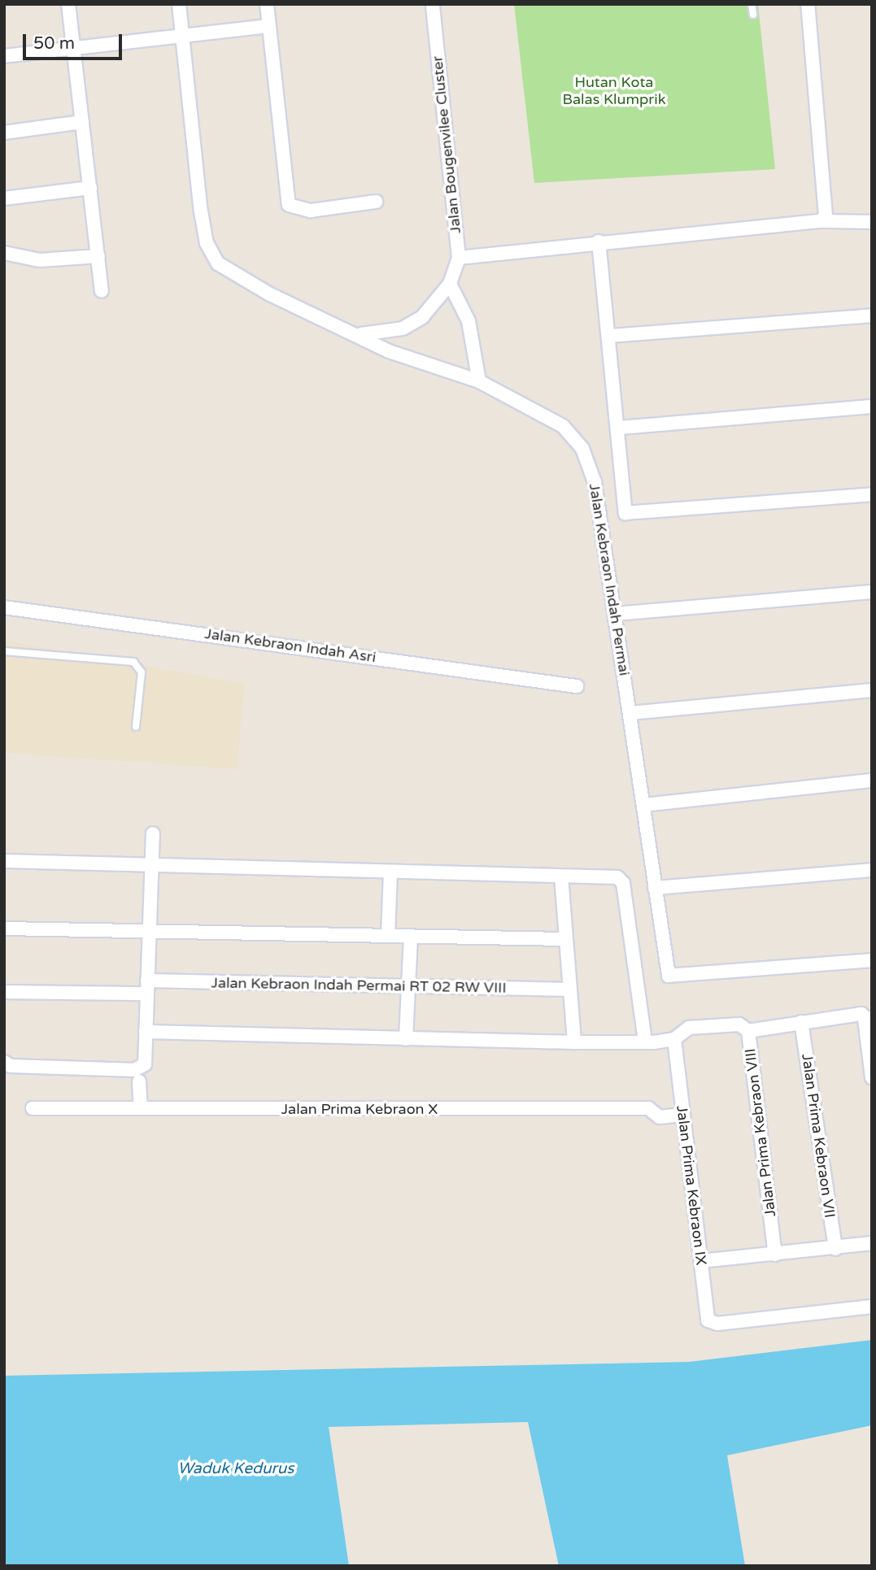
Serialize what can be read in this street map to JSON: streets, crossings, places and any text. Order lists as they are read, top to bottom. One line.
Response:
{"streets":{"street":["Jalan Bougenvilee Cluster","Jalan Kebraon Indah Permai","Jalan Kebraon Indah Asri","Jalan Kebraon Indah Permai RT 02 RW VIII","Jalan Prima Kebraon X","Jalan Prima Kebraon VIII","Jalan Prima Kebraon VII","Jalan Prima Kebraon IX"]},"crossings":[["Jalan Bougenvilee Cluster","Jalan Kebraon Indah Permai"],["Jalan Prima Kebraon X","Jalan Prima Kebraon IX"],["Jalan Prima Kebraon VIII","Jalan Prima Kebraon VII"]],"water":["Waduk Kedurus"],"parks":["Hutan Kota Balas Klumprik"],"scale_bar":"50 m"}
